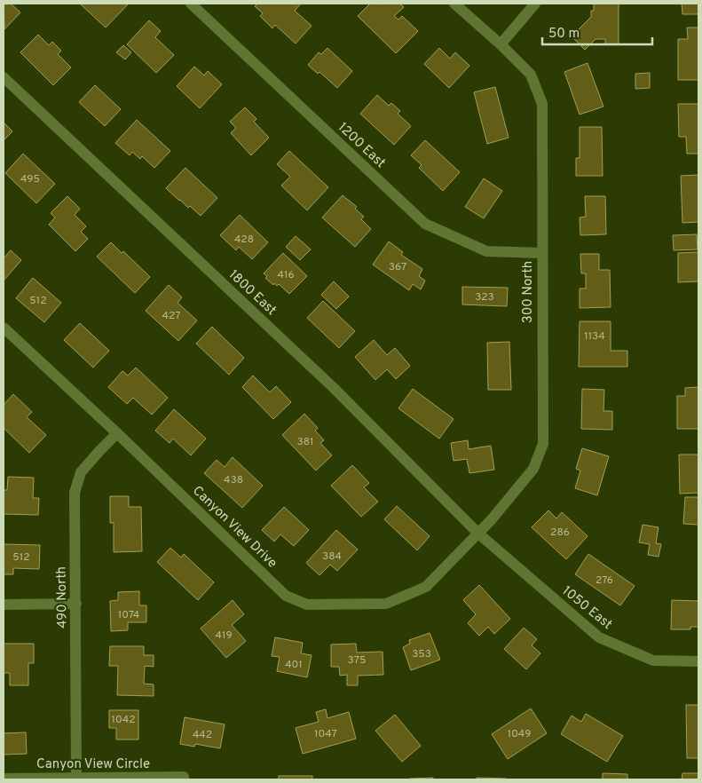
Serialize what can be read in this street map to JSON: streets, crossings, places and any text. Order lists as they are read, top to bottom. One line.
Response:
{"streets":{"street":["1200 East","1800 East","300 North","Canyon View Drive","490 North","1050 East","Canyon View Circle"]},"crossings":[["1200 East","300 North"],["1800 East","300 North"],["1800 East","Canyon View Drive"],["1800 East","1050 East"],["300 North","Canyon View Drive"],["300 North","1050 East"],["Canyon View Drive","490 North"],["Canyon View Drive","1050 East"],["490 North","Canyon View Circle"]],"house_numbers":["495","428","367","416","323","512","427","1134","381","438","286","384","512","276","1074","419","353","375","401","1042","1047","1049","442"],"scale_bar":"50 m"}
